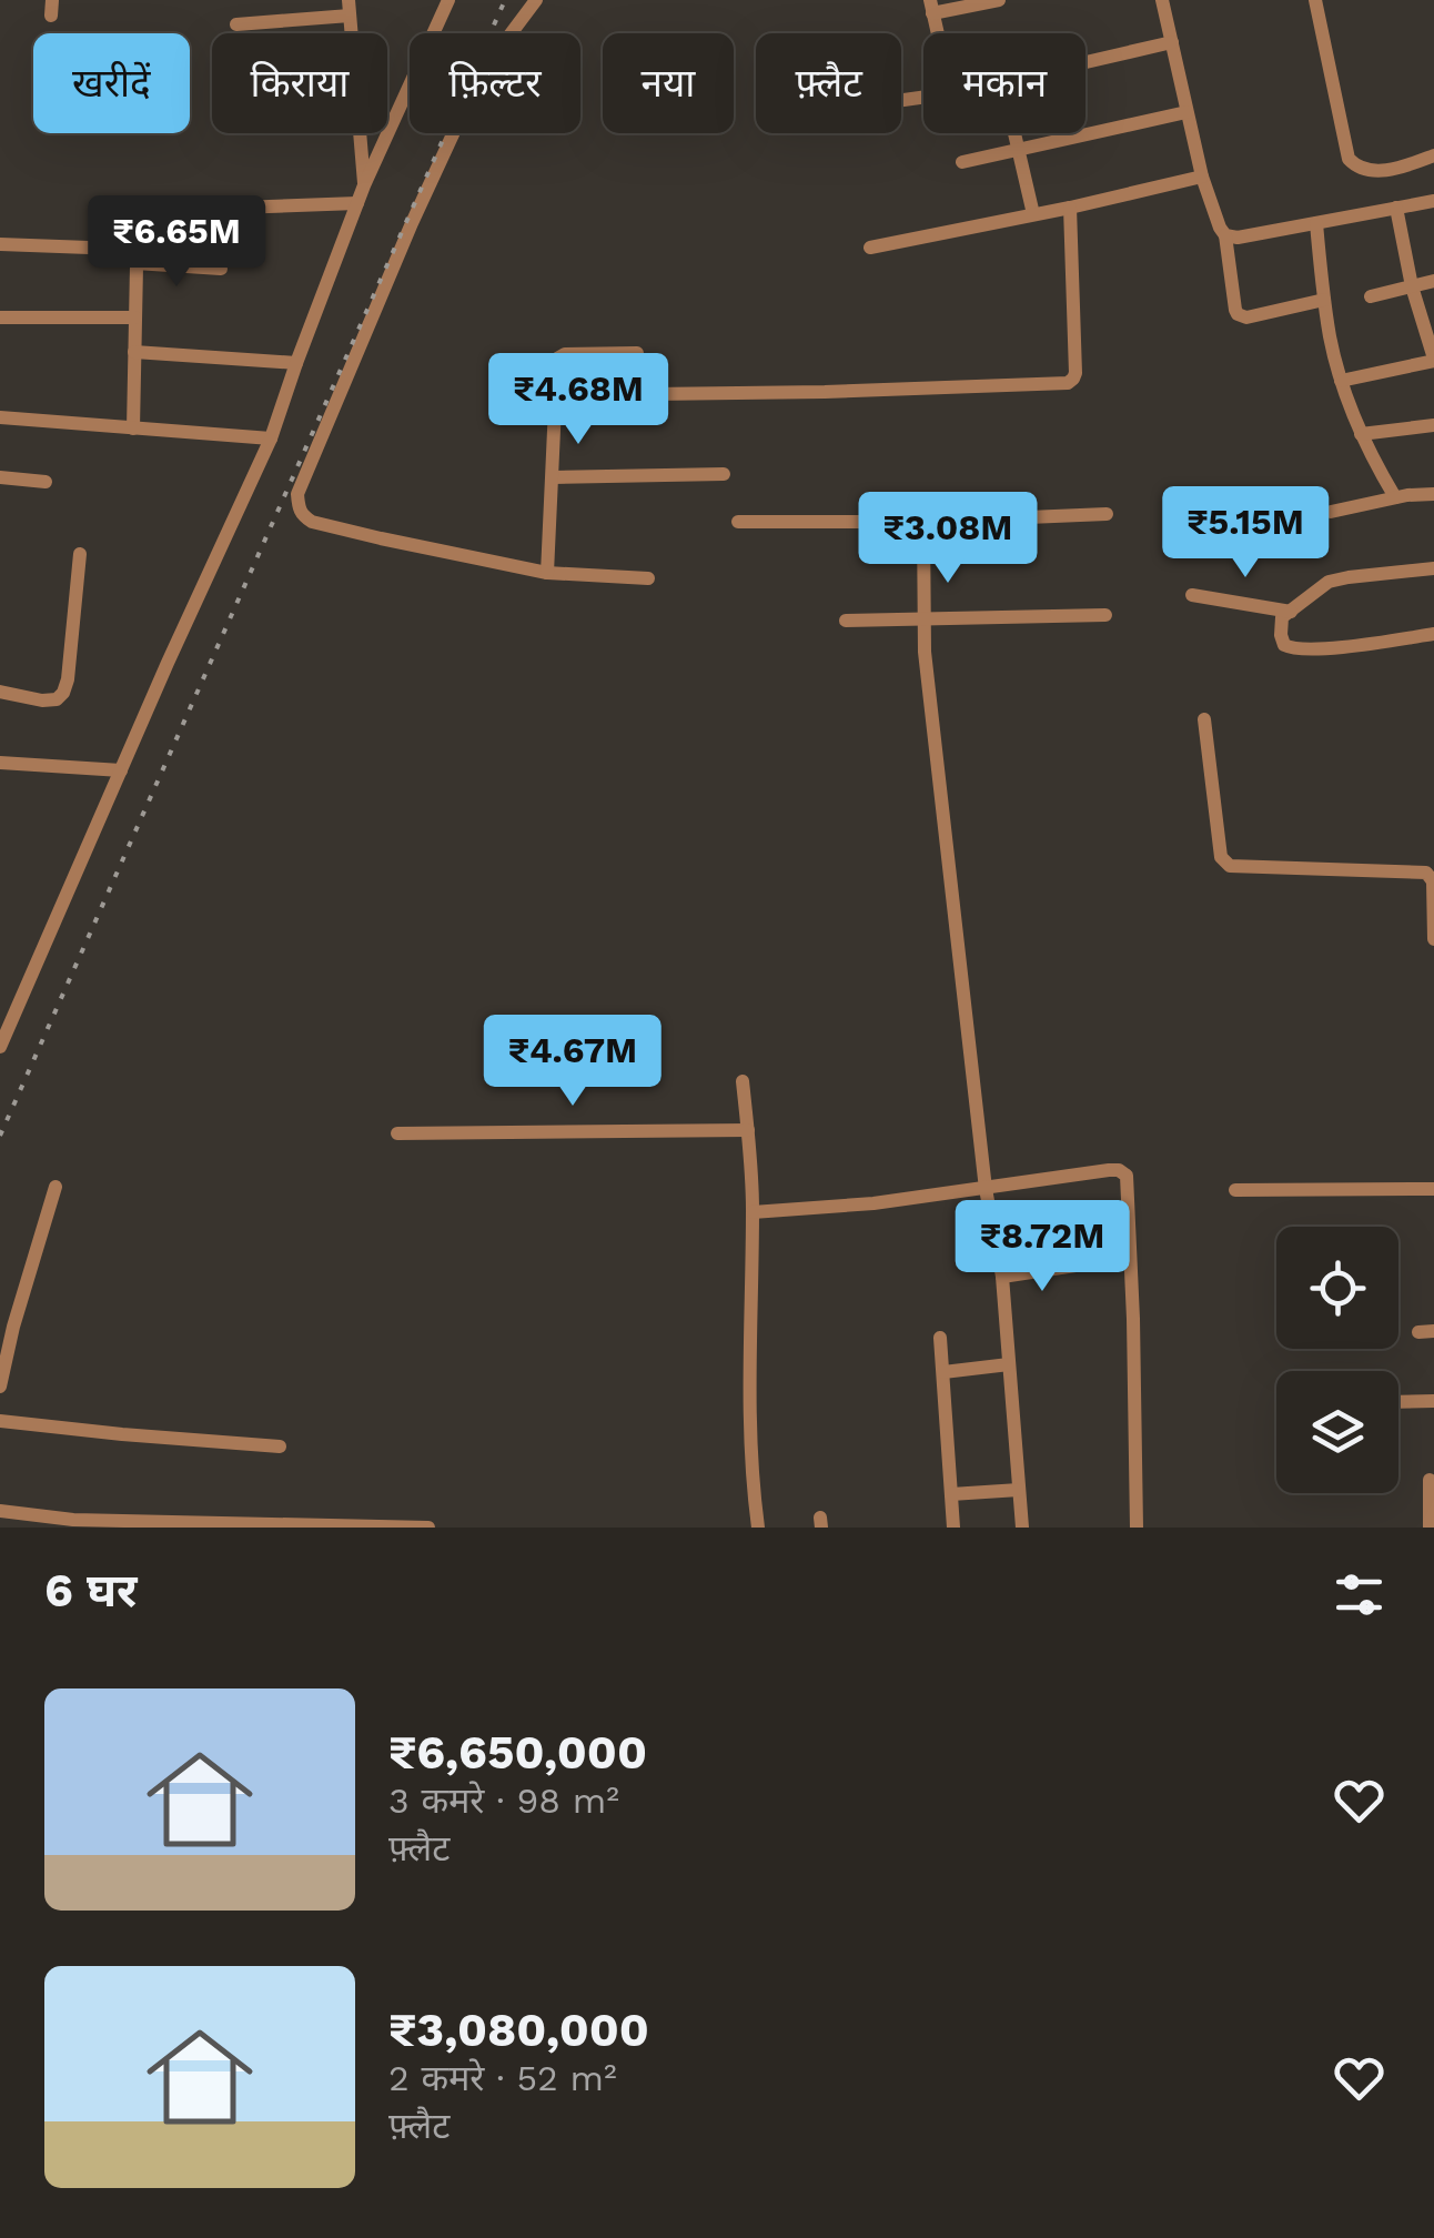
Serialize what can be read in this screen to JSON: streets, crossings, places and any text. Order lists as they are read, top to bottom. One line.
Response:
{"page":{"chip":["खरीदें","किराया","फ़िल्टर","नया","फ़्लैट","मकान"],"price":["₹6.65M","₹4.68M","₹5.15M","₹3.08M","₹4.67M","₹8.72M"],"heading":"6 घर","list":[{"name":"₹6,650,000","note":"3 कमरे · 98 m² · फ़्लैट"},{"name":"₹3,080,000","note":"2 कमरे · 52 m² · फ़्लैट"}]}}
